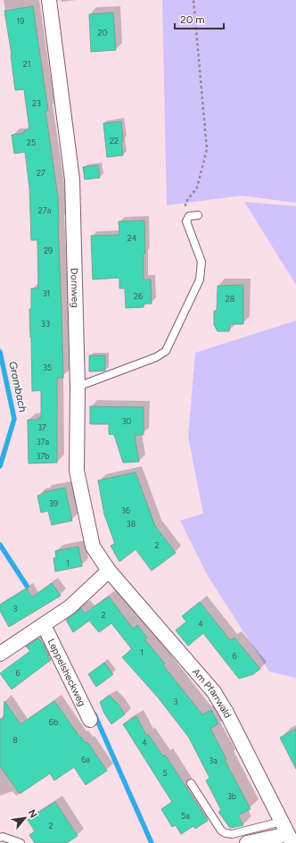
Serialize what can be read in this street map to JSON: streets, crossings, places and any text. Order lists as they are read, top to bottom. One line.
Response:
{"streets":{"street":["Dornweg","Leppelsheckweg","Am Pfarrwald"]},"crossings":[["Dornweg","Am Pfarrwald"]],"water":["Grambach"],"house_numbers":["19","20","21","23","22","25","27","27a","24","29","31","26","28","33","35","30","37","37a","37b","39","36","38","2","1","3","2","4","1","6","6","3","6b","8","4","6a","3a","5","3b","5a","2"],"scale_bar":"20 m","north":"top right"}
